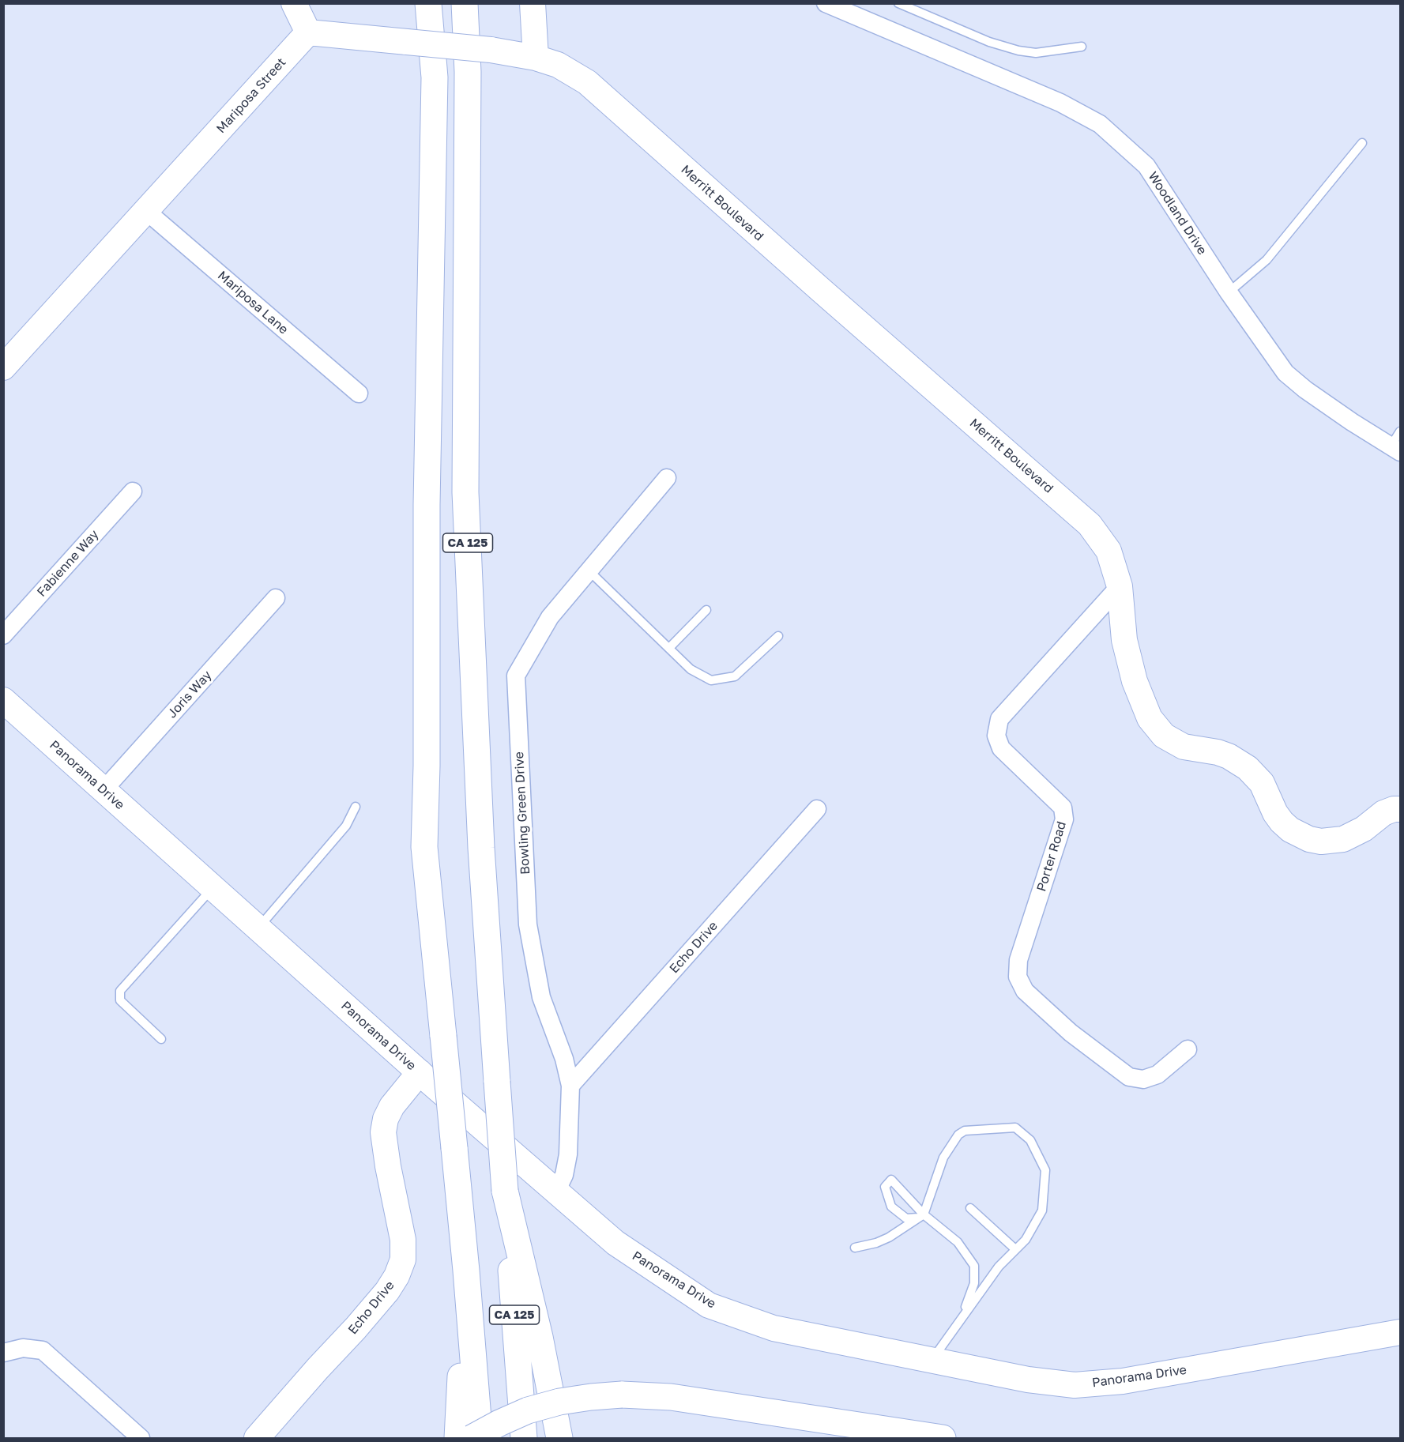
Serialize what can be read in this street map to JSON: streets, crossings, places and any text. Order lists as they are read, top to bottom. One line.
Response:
{"streets":{"highway":["CA 125"],"street":["Mariposa Street","Merritt Boulevard","Woodland Drive","Mariposa Lane","Fabienne Way","Joris Way","Panorama Drive","Bowling Green Drive","Porter Road","Echo Drive"]},"crossings":[["Mariposa Street","Mariposa Lane"],["Merritt Boulevard","Porter Road"],["Joris Way","Panorama Drive"],["Panorama Drive","Bowling Green Drive"],["Panorama Drive","Echo Drive"],["Bowling Green Drive","Echo Drive"]]}
